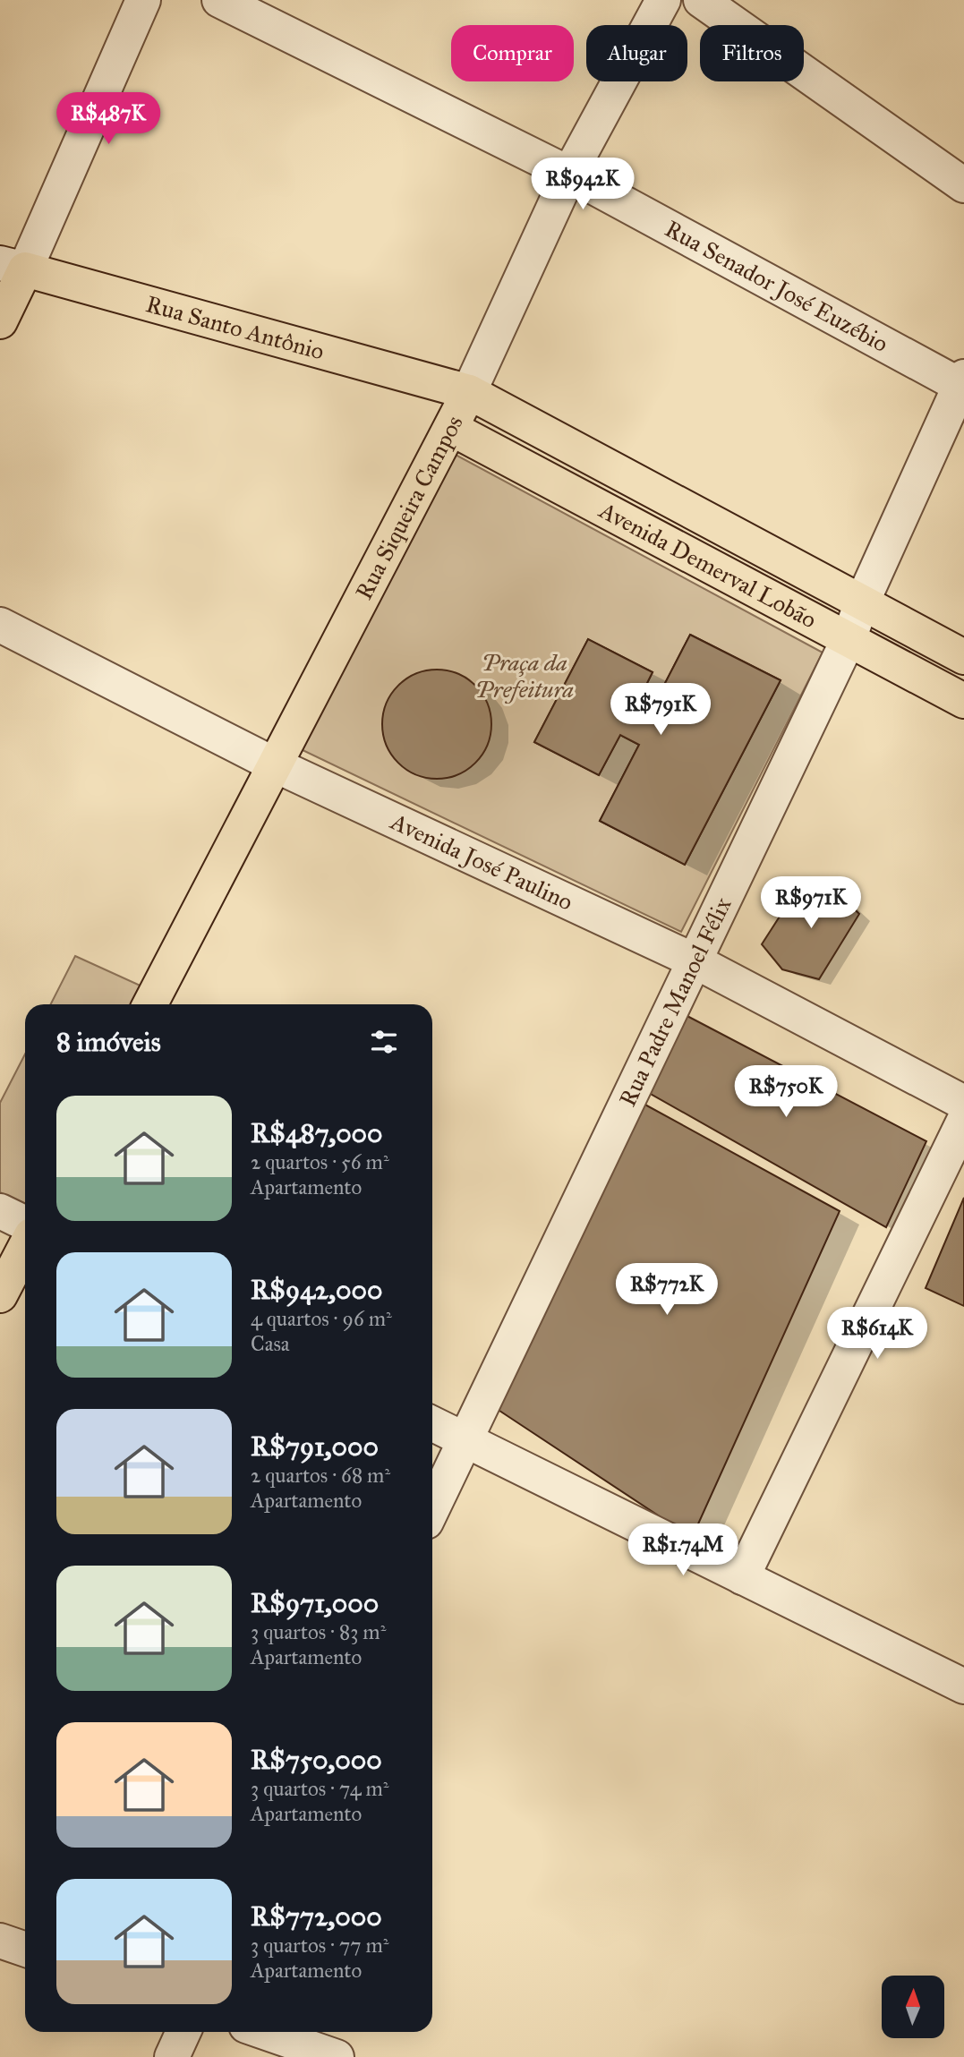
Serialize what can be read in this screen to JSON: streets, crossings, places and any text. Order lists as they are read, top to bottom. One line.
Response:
{"streets":{"main road":["Rua Santo Antônio","Rua Siqueira Campos","Avenida Demerval Lobão"],"street":["Rua Senador José Euzébio","Avenida José Paulino","Rua Padre Manoel Félix"]},"crossings":[["Rua Senador José Euzébio","Rua Siqueira Campos"],["Rua Senador José Euzébio","Rua Padre Manoel Félix"],["Rua Santo Antônio","Rua Siqueira Campos"],["Rua Santo Antônio","Avenida Demerval Lobão"],["Rua Siqueira Campos","Avenida Demerval Lobão"],["Rua Siqueira Campos","Avenida José Paulino"],["Avenida Demerval Lobão","Rua Padre Manoel Félix"],["Avenida José Paulino","Rua Padre Manoel Félix"]],"parks":["Praça da Prefeitura"],"north":"top","page":{"chip":["Comprar","Alugar","Filtros"],"price":["R$487K","R$942K","R$791K","R$971K","R$750K","R$772K","R$614K","R$1.74M"],"heading":"8 imóveis","list":[{"name":"R$487,000","note":"2 quartos · 56 m² · Apartamento"},{"name":"R$942,000","note":"4 quartos · 96 m² · Casa"},{"name":"R$791,000","note":"2 quartos · 68 m² · Apartamento"},{"name":"R$971,000","note":"3 quartos · 83 m² · Apartamento"},{"name":"R$750,000","note":"3 quartos · 74 m² · Apartamento"},{"name":"R$772,000","note":"3 quartos · 77 m² · Apartamento"}]}}
